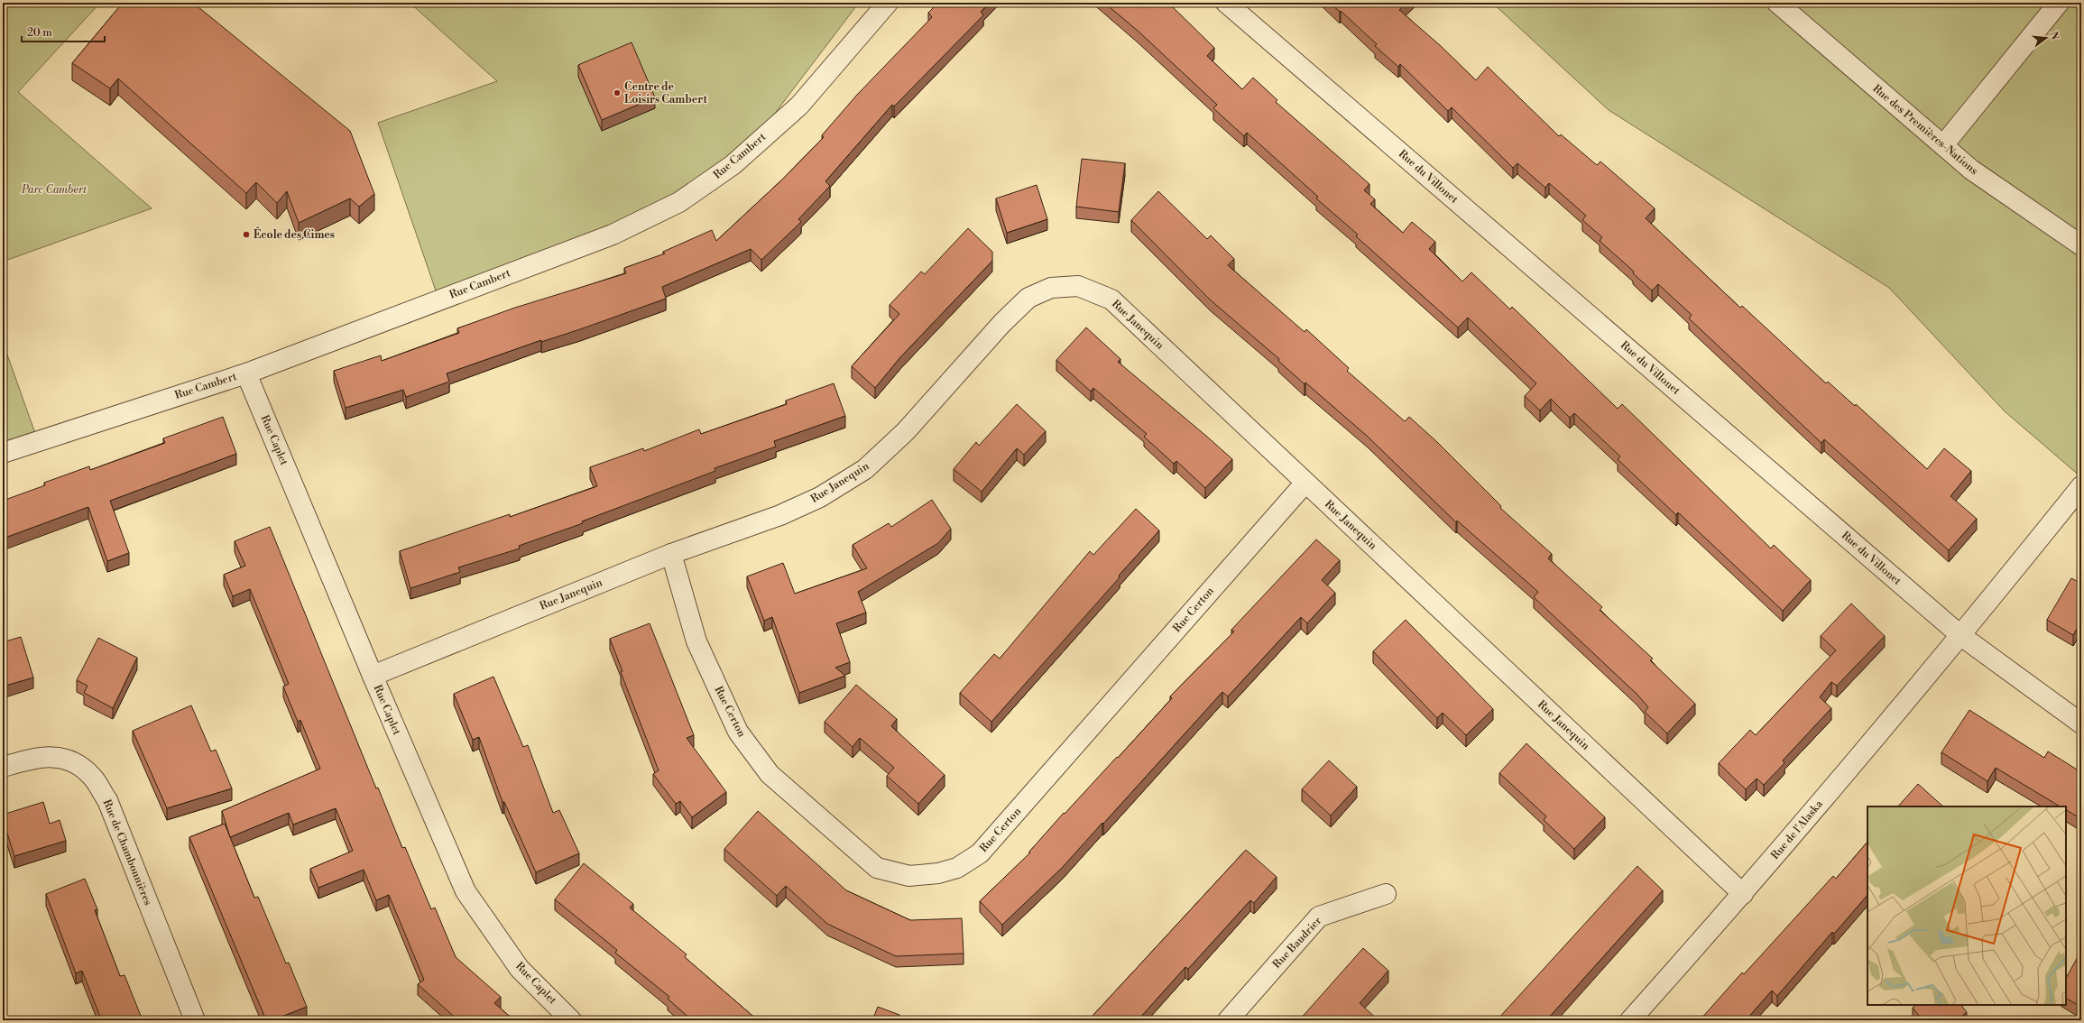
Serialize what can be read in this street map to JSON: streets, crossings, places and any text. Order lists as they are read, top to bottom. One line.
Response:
{"streets":{"street":["Rue des Premières-Nations","Rue Cambert","Rue du Villonet","Rue Janequin","Rue Caplet","Rue Certon","Rue de l'Alaska","Rue de Chambonnières","Rue Baudrier"]},"crossings":[["Rue Cambert","Rue Caplet"],["Rue du Villonet","Rue de l'Alaska"],["Rue Janequin","Rue Caplet"],["Rue Janequin","Rue Certon"],["Rue Janequin","Rue de l'Alaska"]],"parks":["Parc Cambert"],"places":["Centre de Loisirs Cambert","École des Cimes"],"scale_bar":"20 m","north":"right"}
